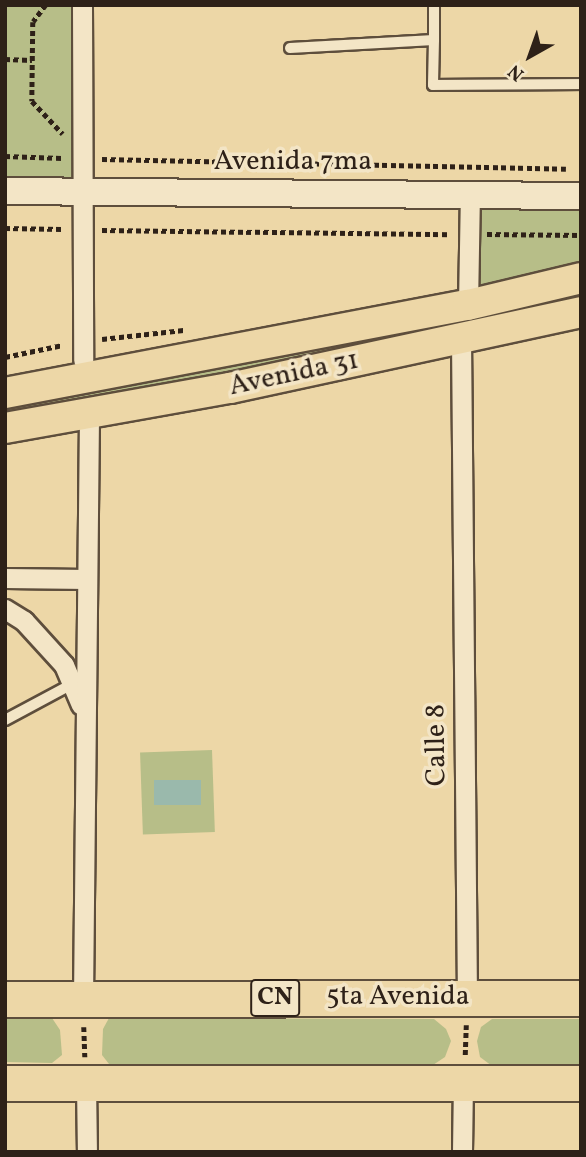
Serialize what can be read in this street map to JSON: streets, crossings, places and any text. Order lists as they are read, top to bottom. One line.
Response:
{"streets":{"highway":["5ta Avenida","CN"],"main road":["Avenida 31"],"street":["Avenida 7ma","Calle 8"]},"crossings":[["Avenida 31","Calle 8"],["Calle 8","5ta Avenida"]],"north":"bottom left"}
